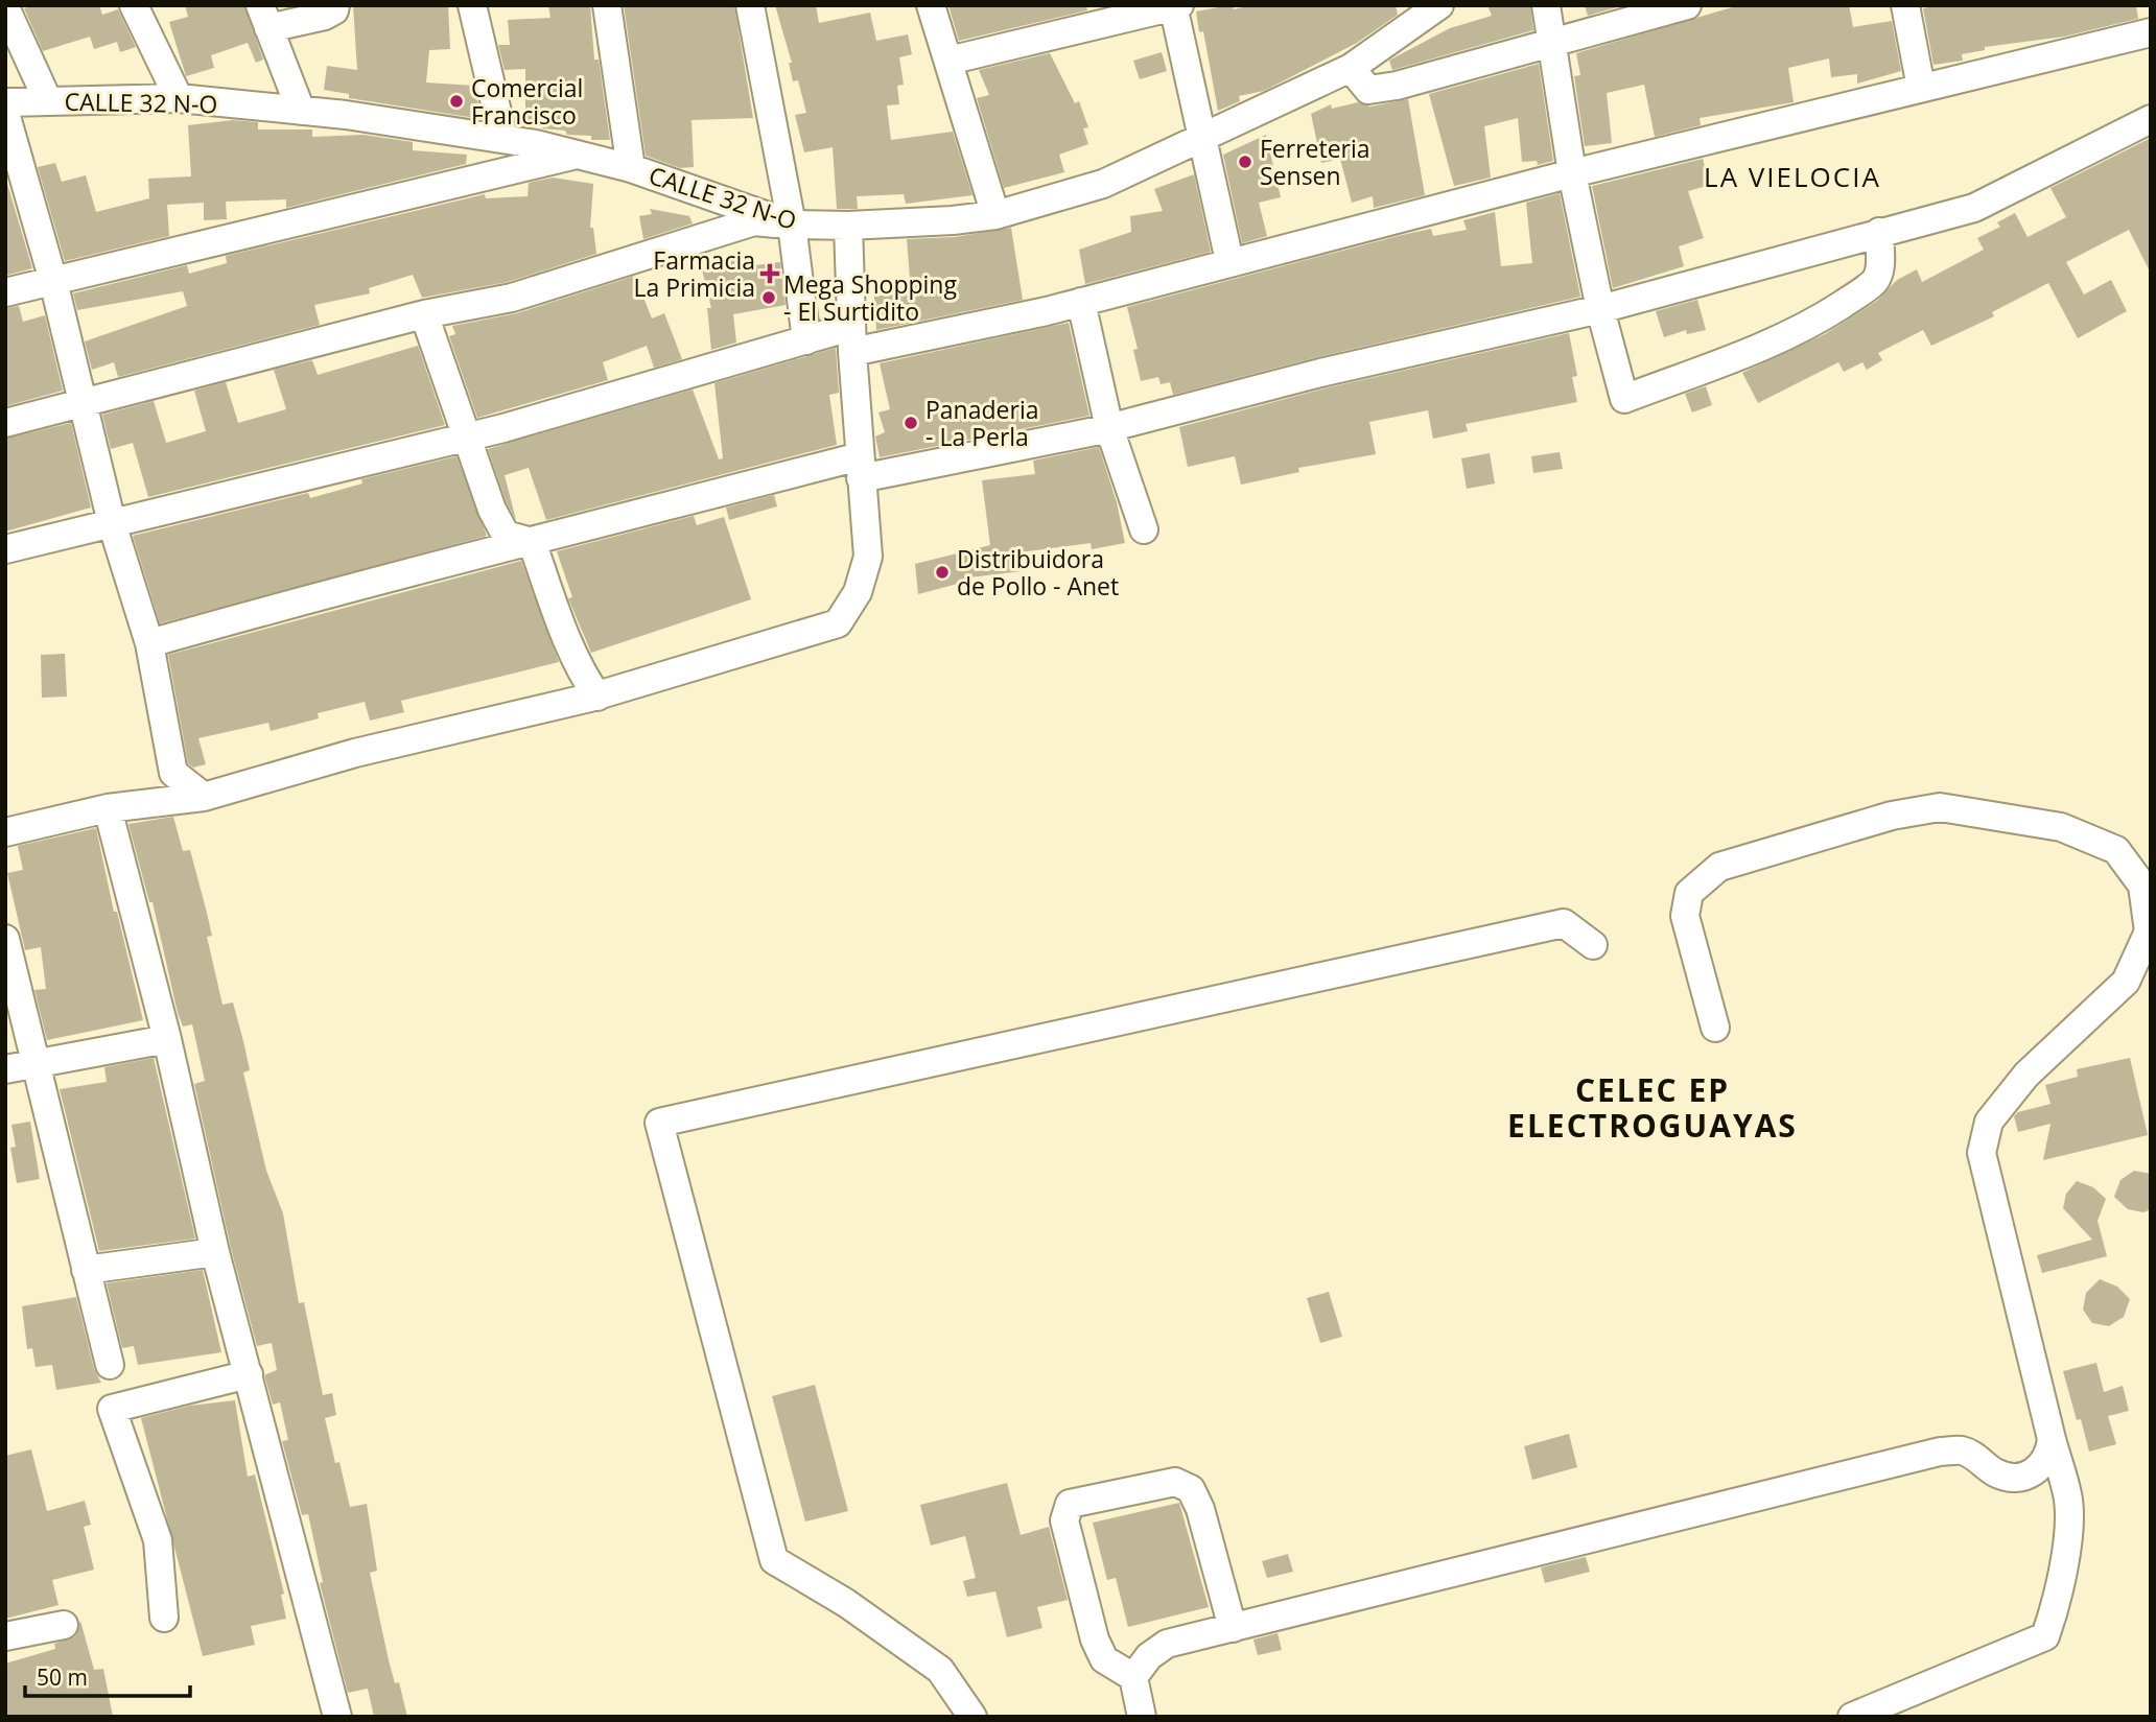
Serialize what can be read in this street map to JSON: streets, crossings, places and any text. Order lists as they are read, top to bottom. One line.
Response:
{"streets":{"street":["CALLE 32 N-O"]},"districts":["LA VIELOCIA","CELEC EP ELECTROGUAYAS"],"places":{"other":["Comercial Francisco","Ferreteria Sensen","Mega Shopping - El Surtidito","Panaderia - La Perla","Distribuidora de Pollo - Anet"],"health":["Farmacia La Primicia"]},"scale_bar":"50 m"}
